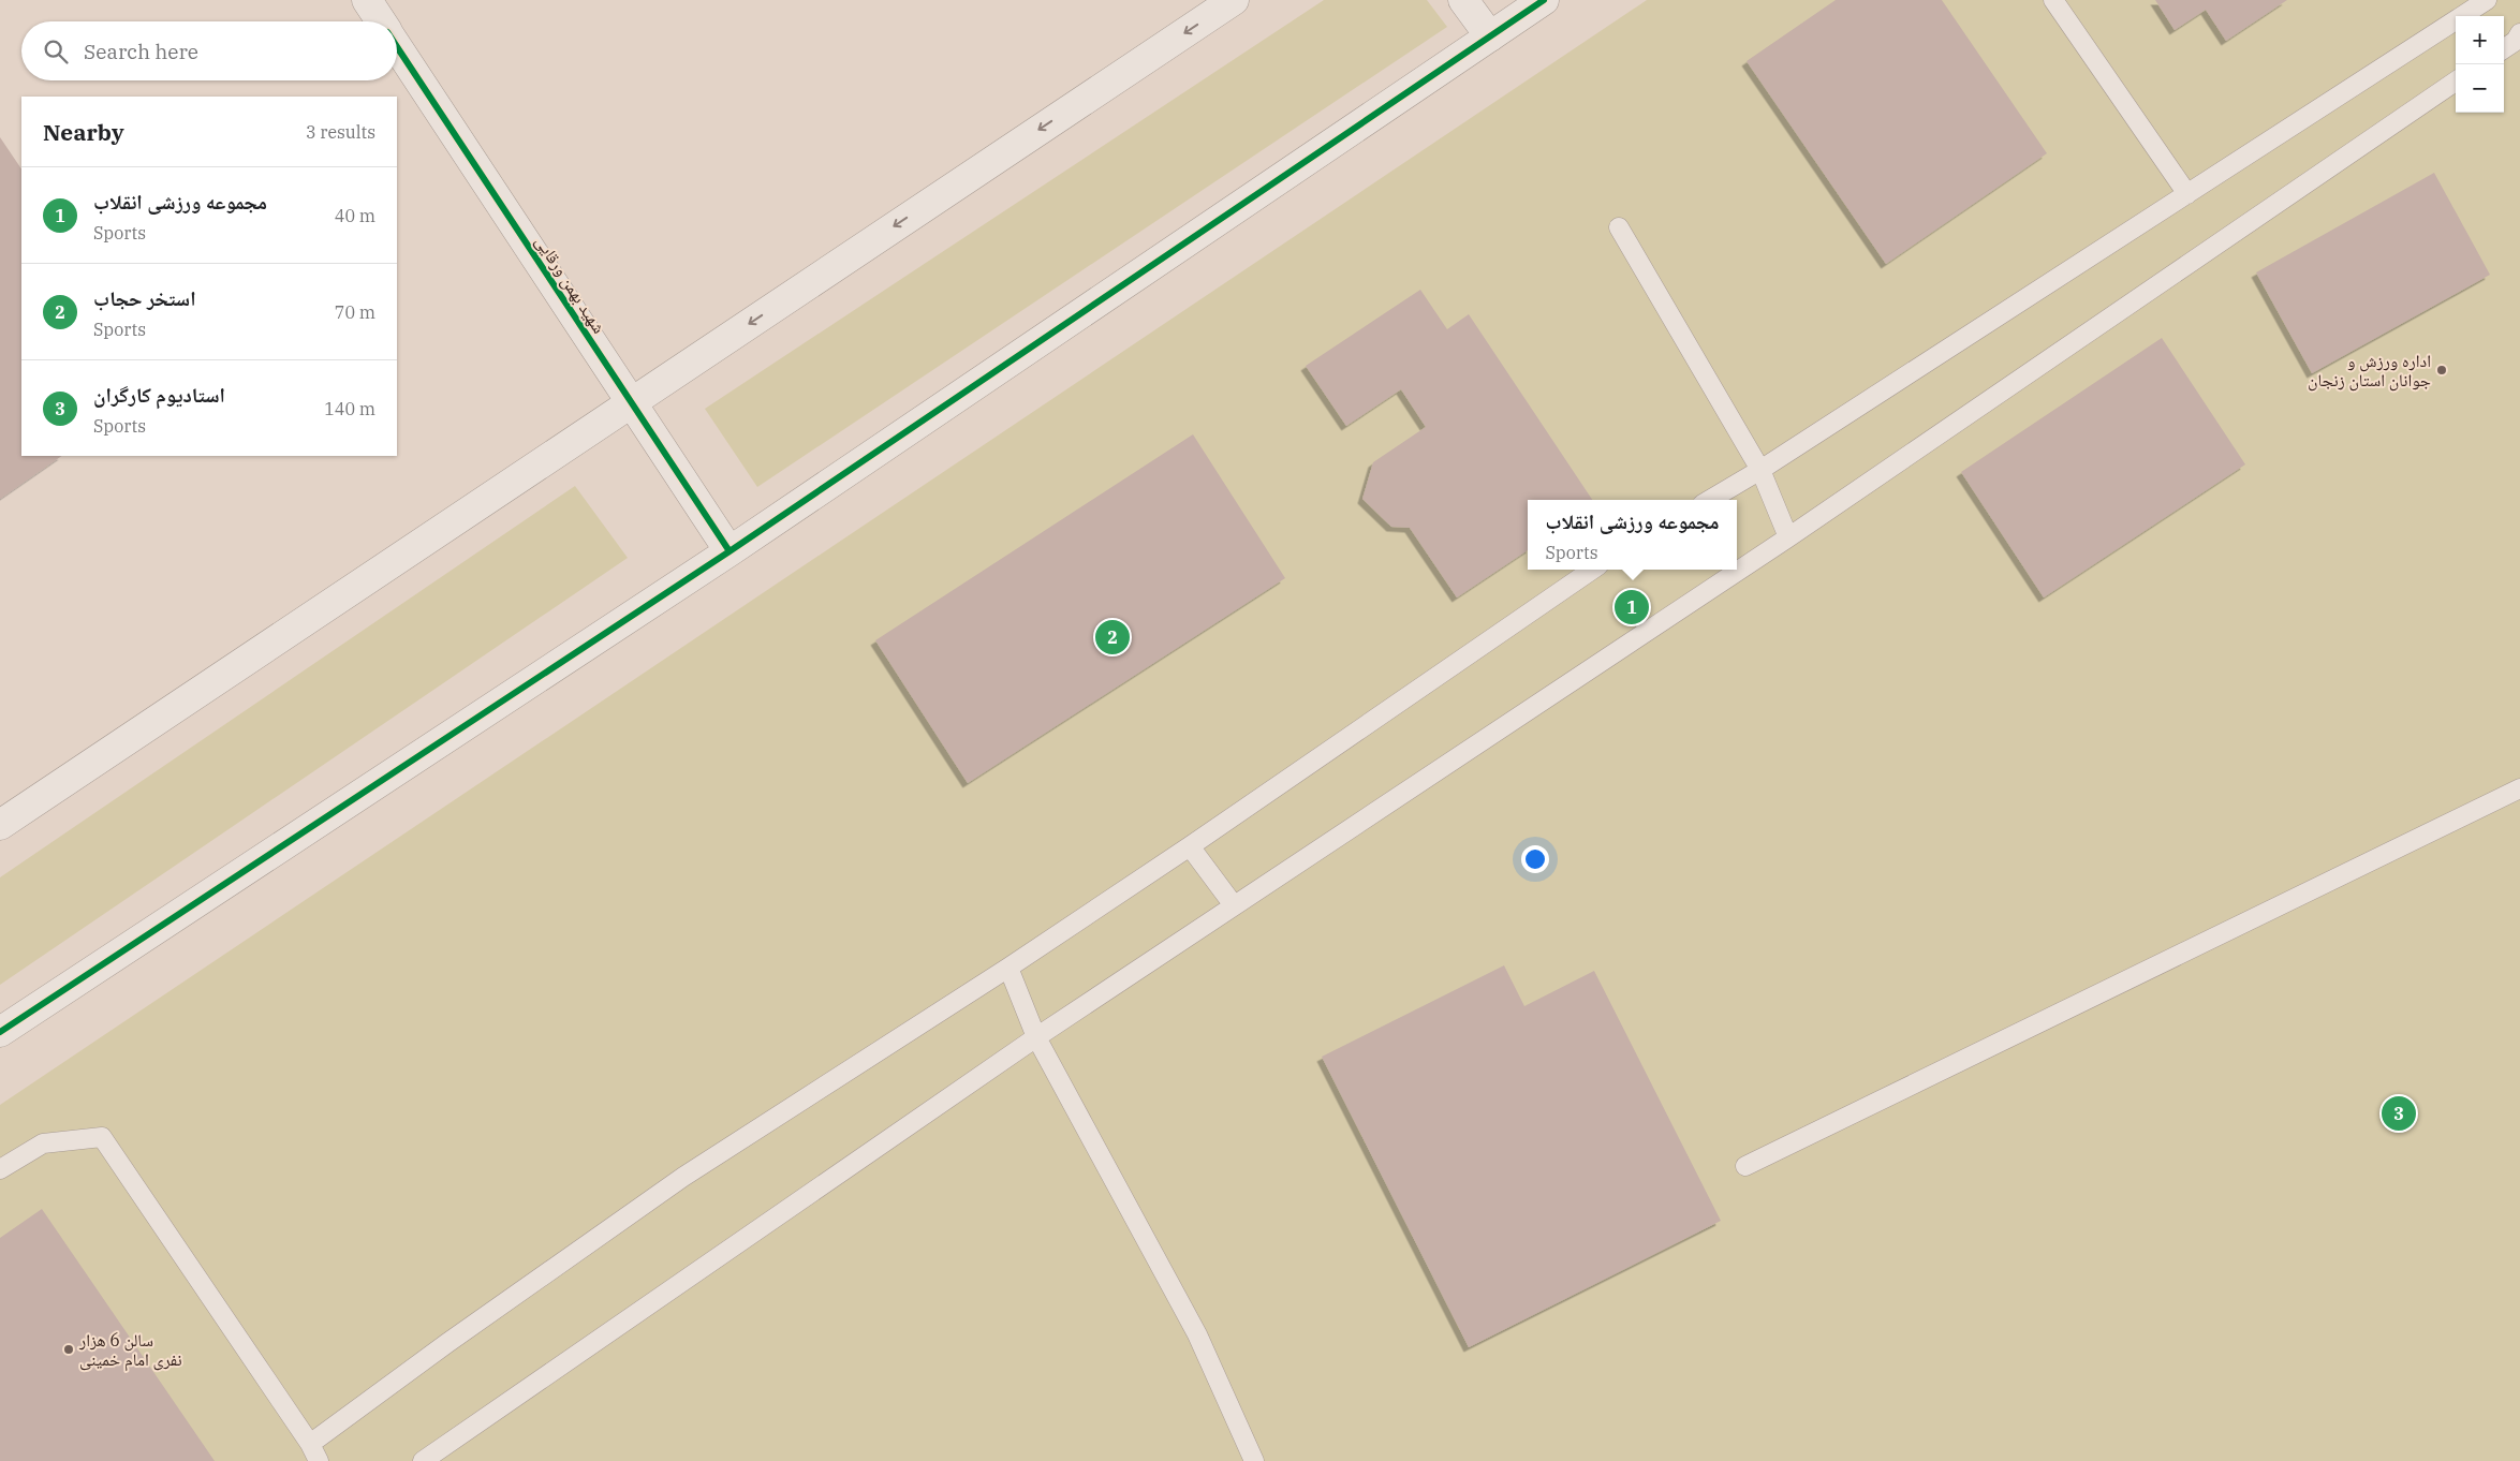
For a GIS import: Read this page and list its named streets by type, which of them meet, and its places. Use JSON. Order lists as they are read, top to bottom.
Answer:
{
  "streets": {
    "street": ["شهید بهمن ورقایی"]
  },
  "places": ["اداره ورزش و جوانان استان زنجان", "سالن 6 هزار نفری امام خمینی"],
  "page": {
    "map_buttons": ["+", "−"],
    "search": "Search here",
    "heading": ["Nearby", "3 results"],
    "list": [
      {
        "mark": "1",
        "name": "مجموعه ورزشی انقلاب",
        "note": "Sports",
        "value": "40 m"
      },
      {
        "mark": "2",
        "name": "استخر حجاب",
        "note": "Sports",
        "value": "70 m"
      },
      {
        "mark": "3",
        "name": "استادیوم کارگران",
        "note": "Sports",
        "value": "140 m"
      }
    ],
    "popup": ["مجموعه ورزشی انقلاب", "Sports"],
    "pins": ["1", "2", "3"]
  }
}
